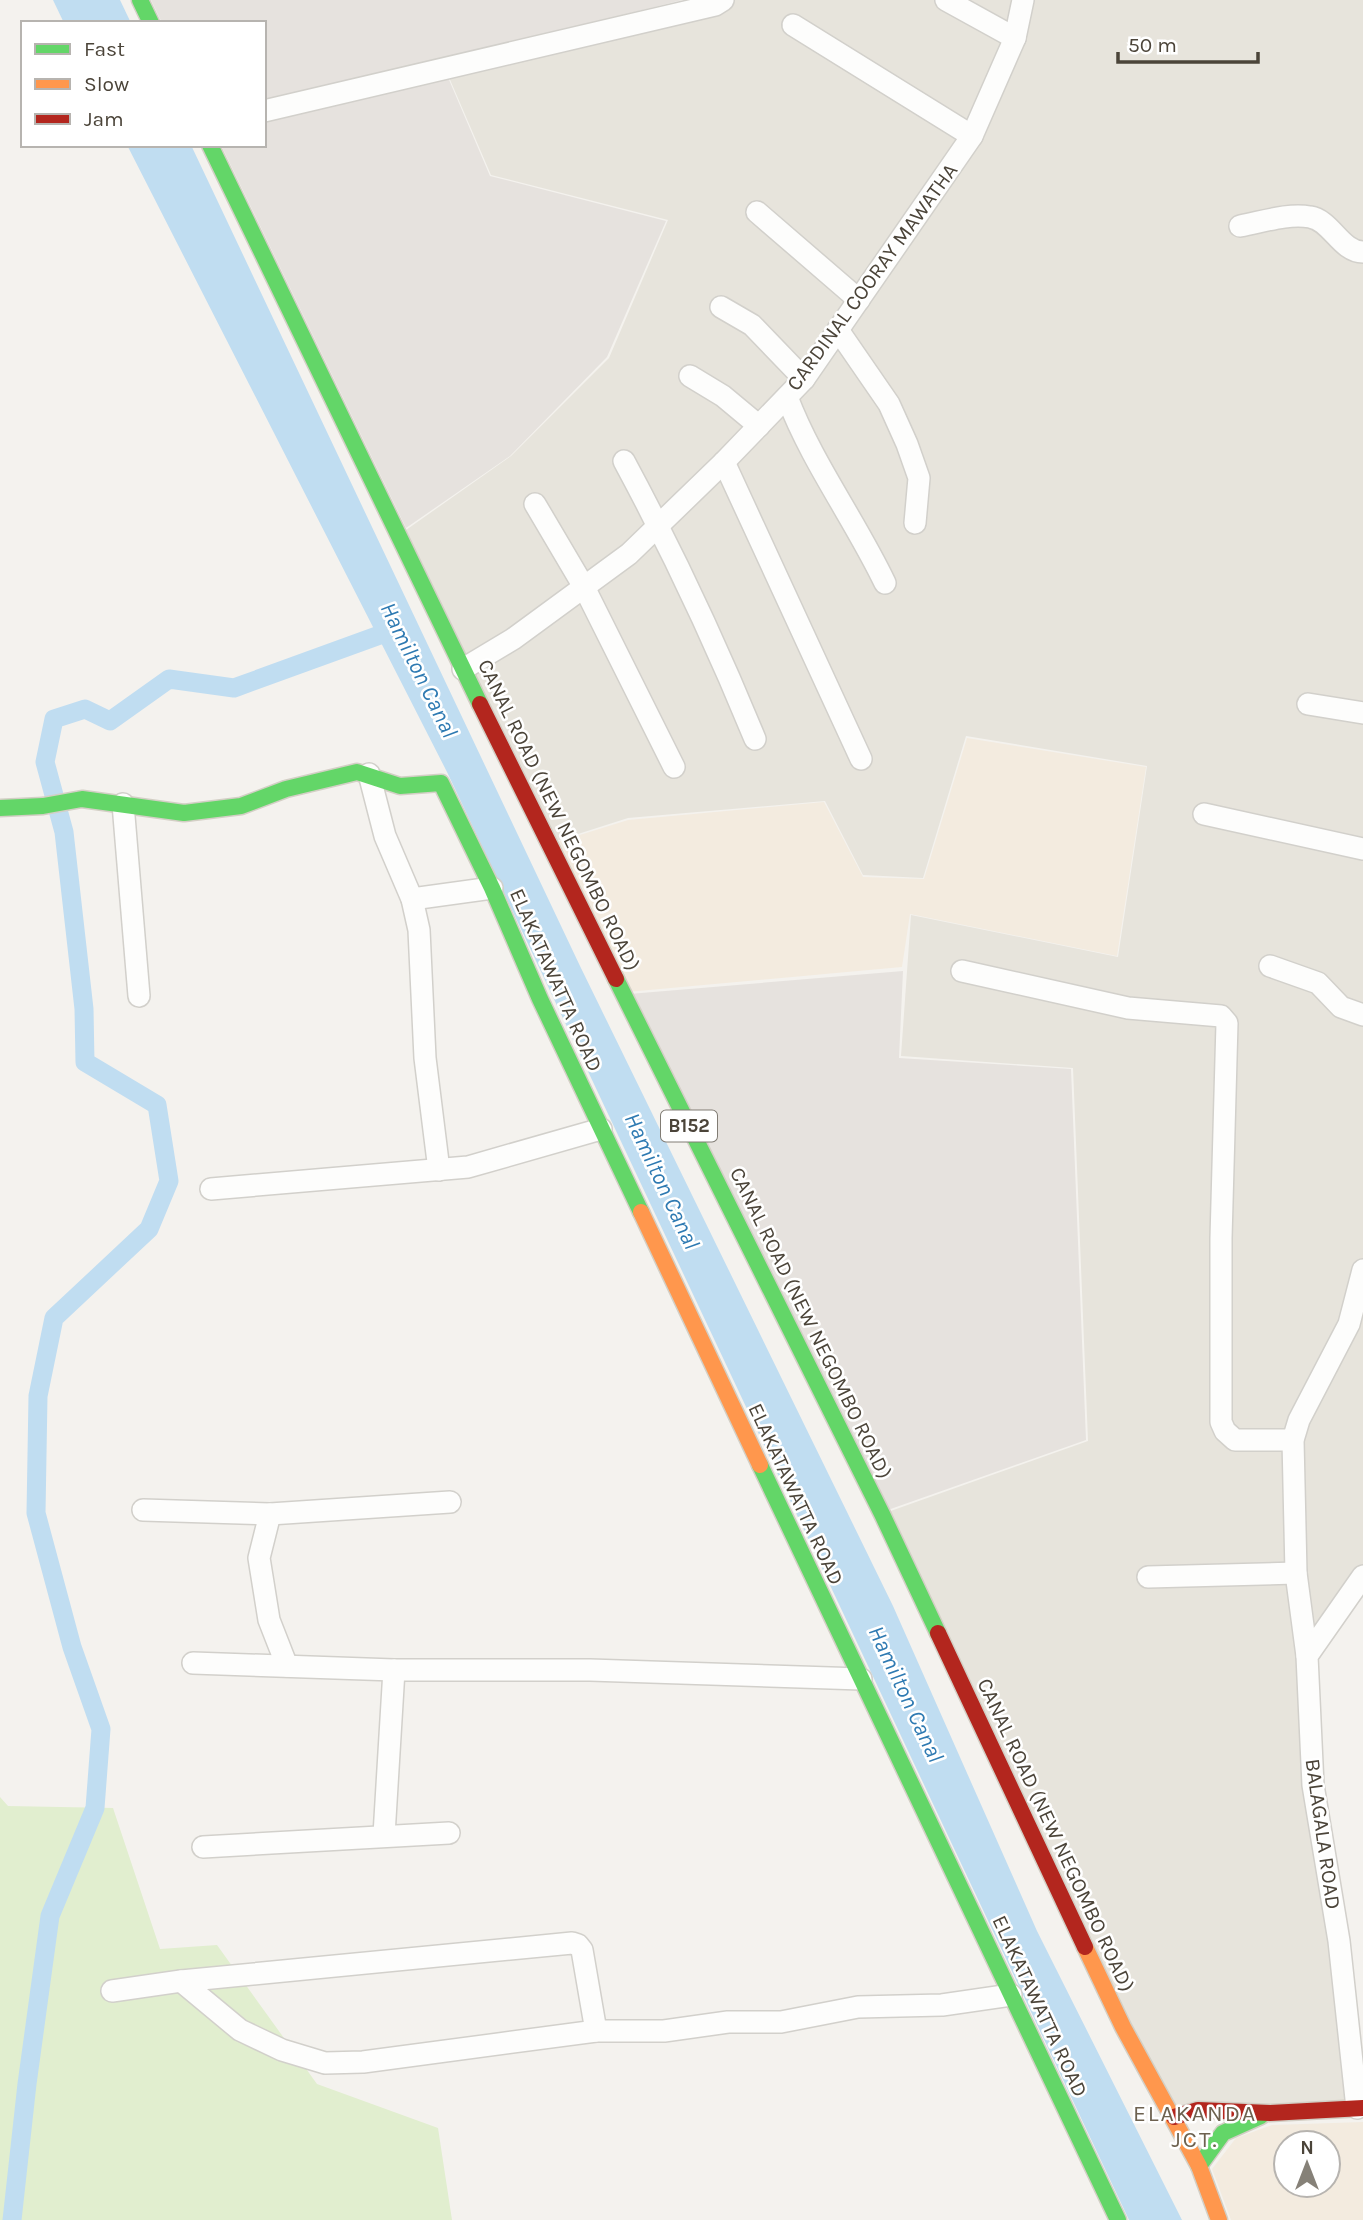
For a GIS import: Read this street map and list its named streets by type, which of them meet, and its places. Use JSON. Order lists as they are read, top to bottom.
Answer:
{
  "streets": {
    "main road": ["CANAL ROAD (NEW NEGOMBO ROAD)", "ELAKATAWATTA ROAD", "B152"],
    "street": ["CARDINAL COORAY MAWATHA", "BALAGALA ROAD"]
  },
  "crossings": [
    ["CARDINAL COORAY MAWATHA", "CANAL ROAD (NEW NEGOMBO ROAD)"]
  ],
  "districts": ["ELAKANDA JCT."],
  "water": ["Hamilton Canal"],
  "legend": ["Fast", "Slow", "Jam"],
  "scale_bar": "50 m",
  "north": "top"
}
